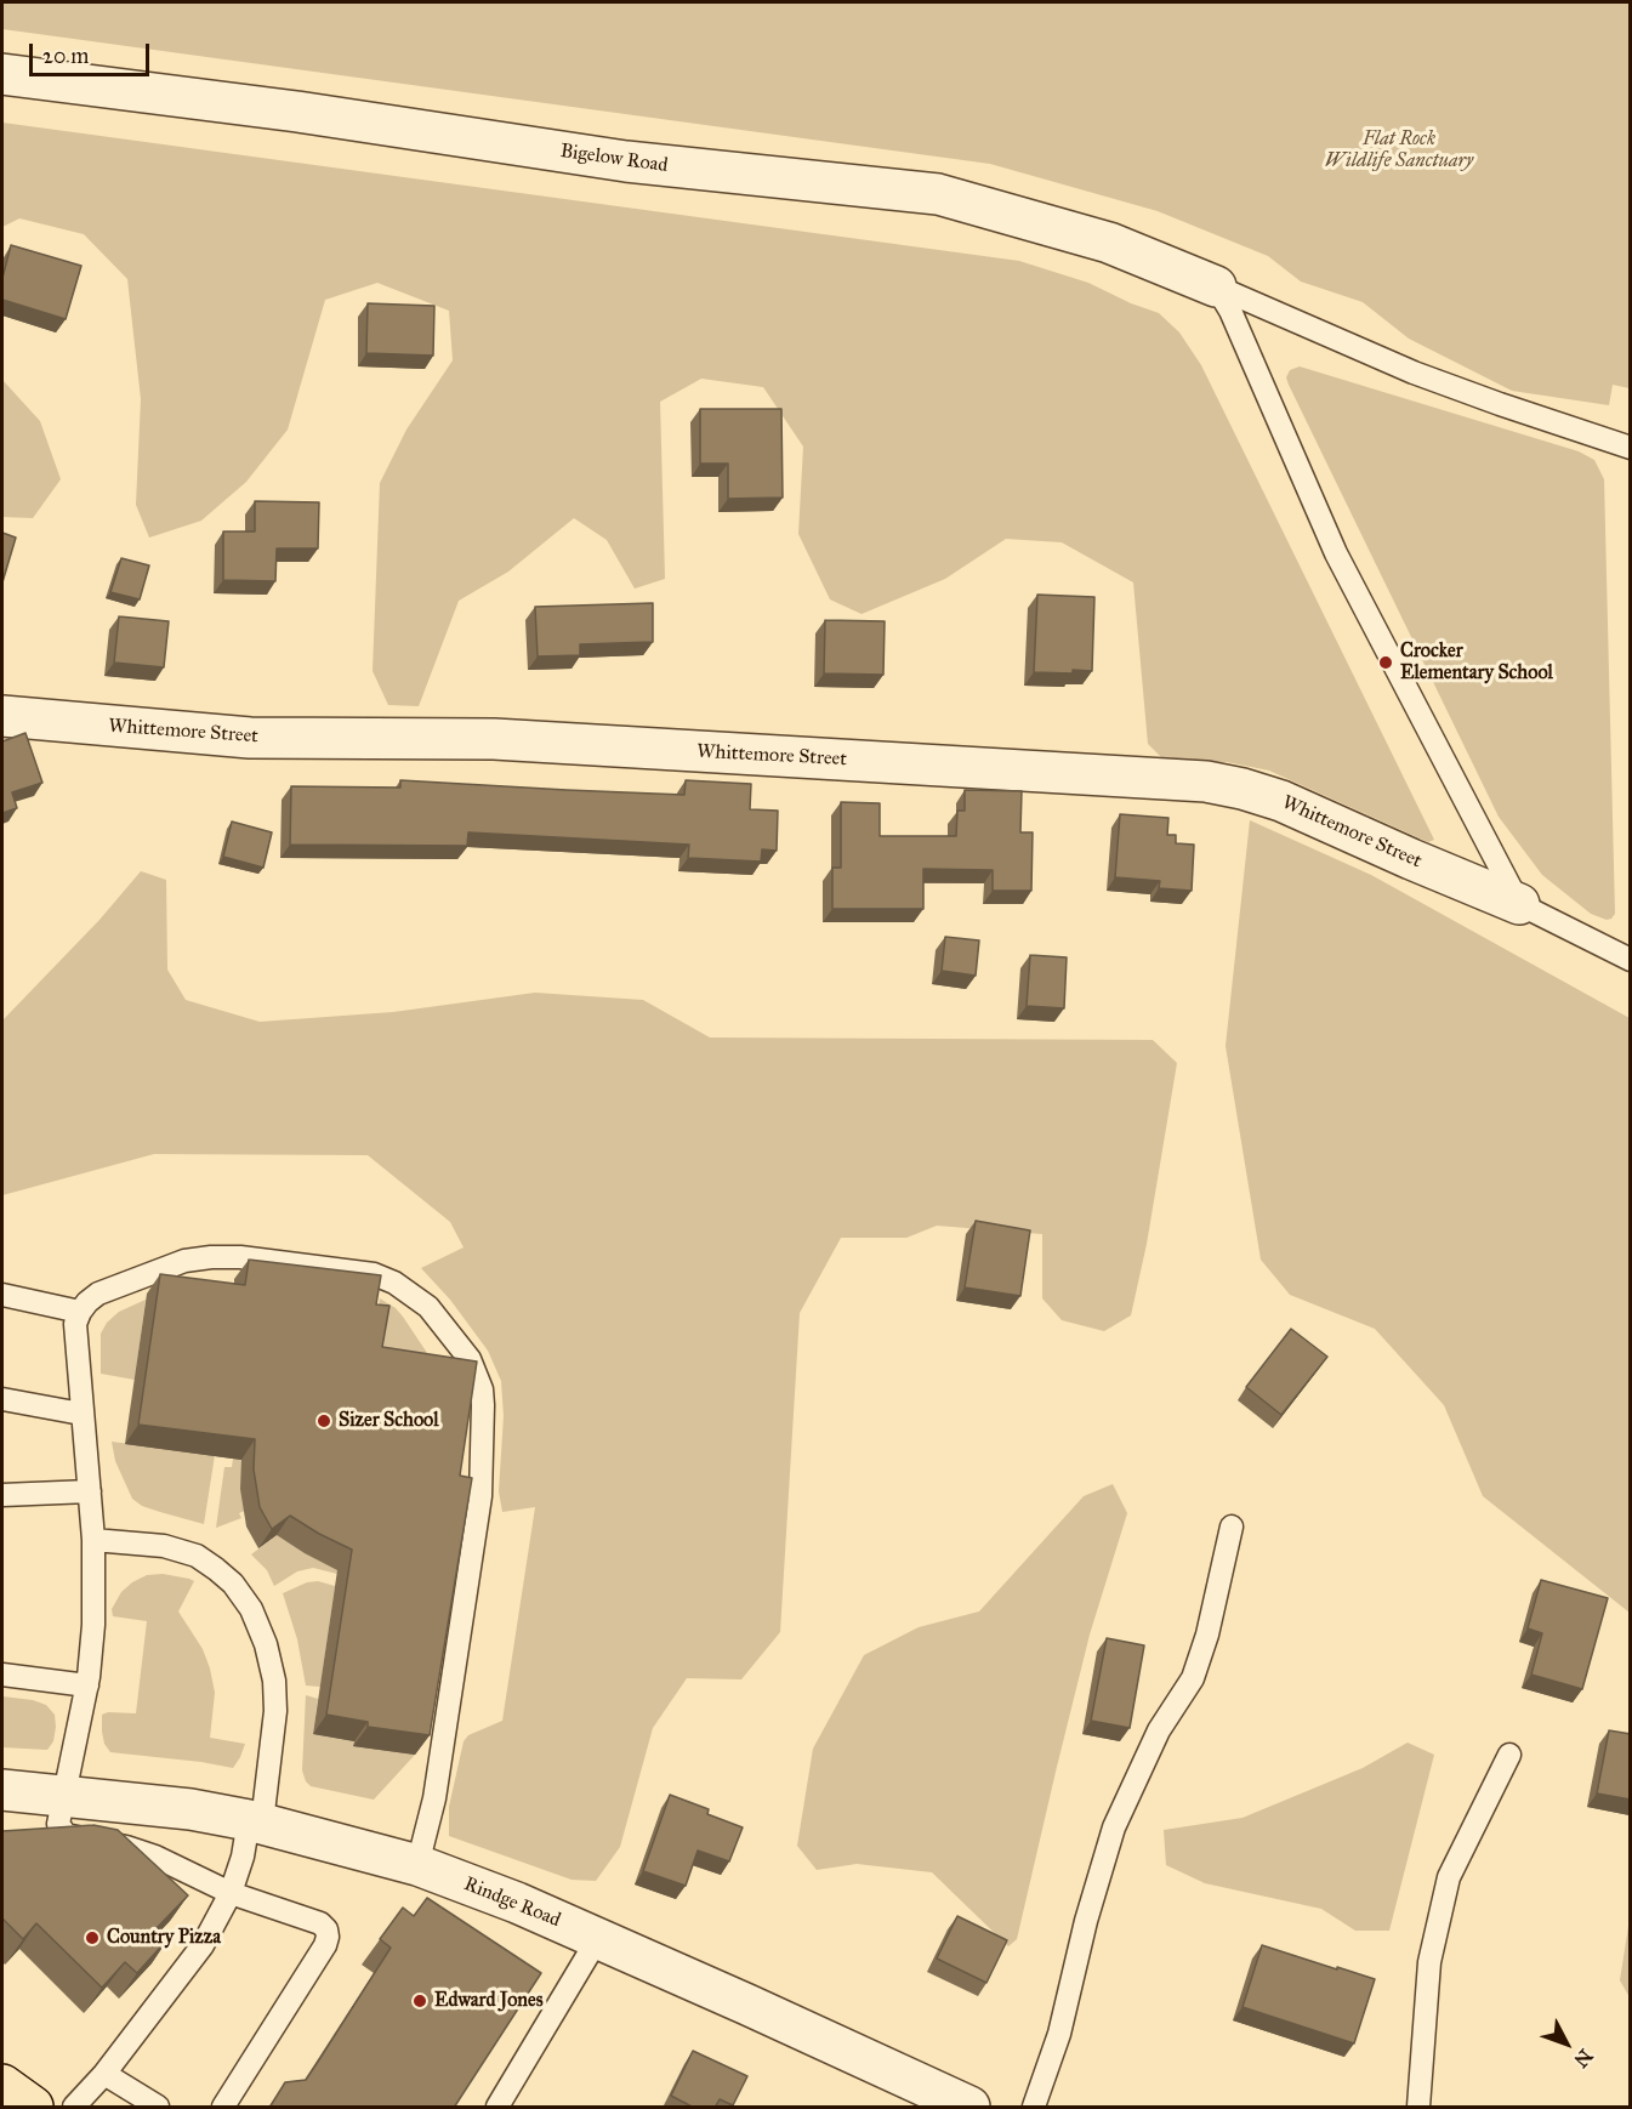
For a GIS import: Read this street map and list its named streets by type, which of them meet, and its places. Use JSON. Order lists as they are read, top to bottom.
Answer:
{
  "streets": {
    "street": ["Bigelow Road", "Whittemore Street", "Rindge Road"]
  },
  "parks": ["Flat Rock Wildlife Sanctuary"],
  "places": [
    "Crocker Elementary School",
    "Sizer School",
    "Country Pizza",
    "Edward Jones"
  ],
  "scale_bar": "20 m",
  "north": "bottom right"
}
